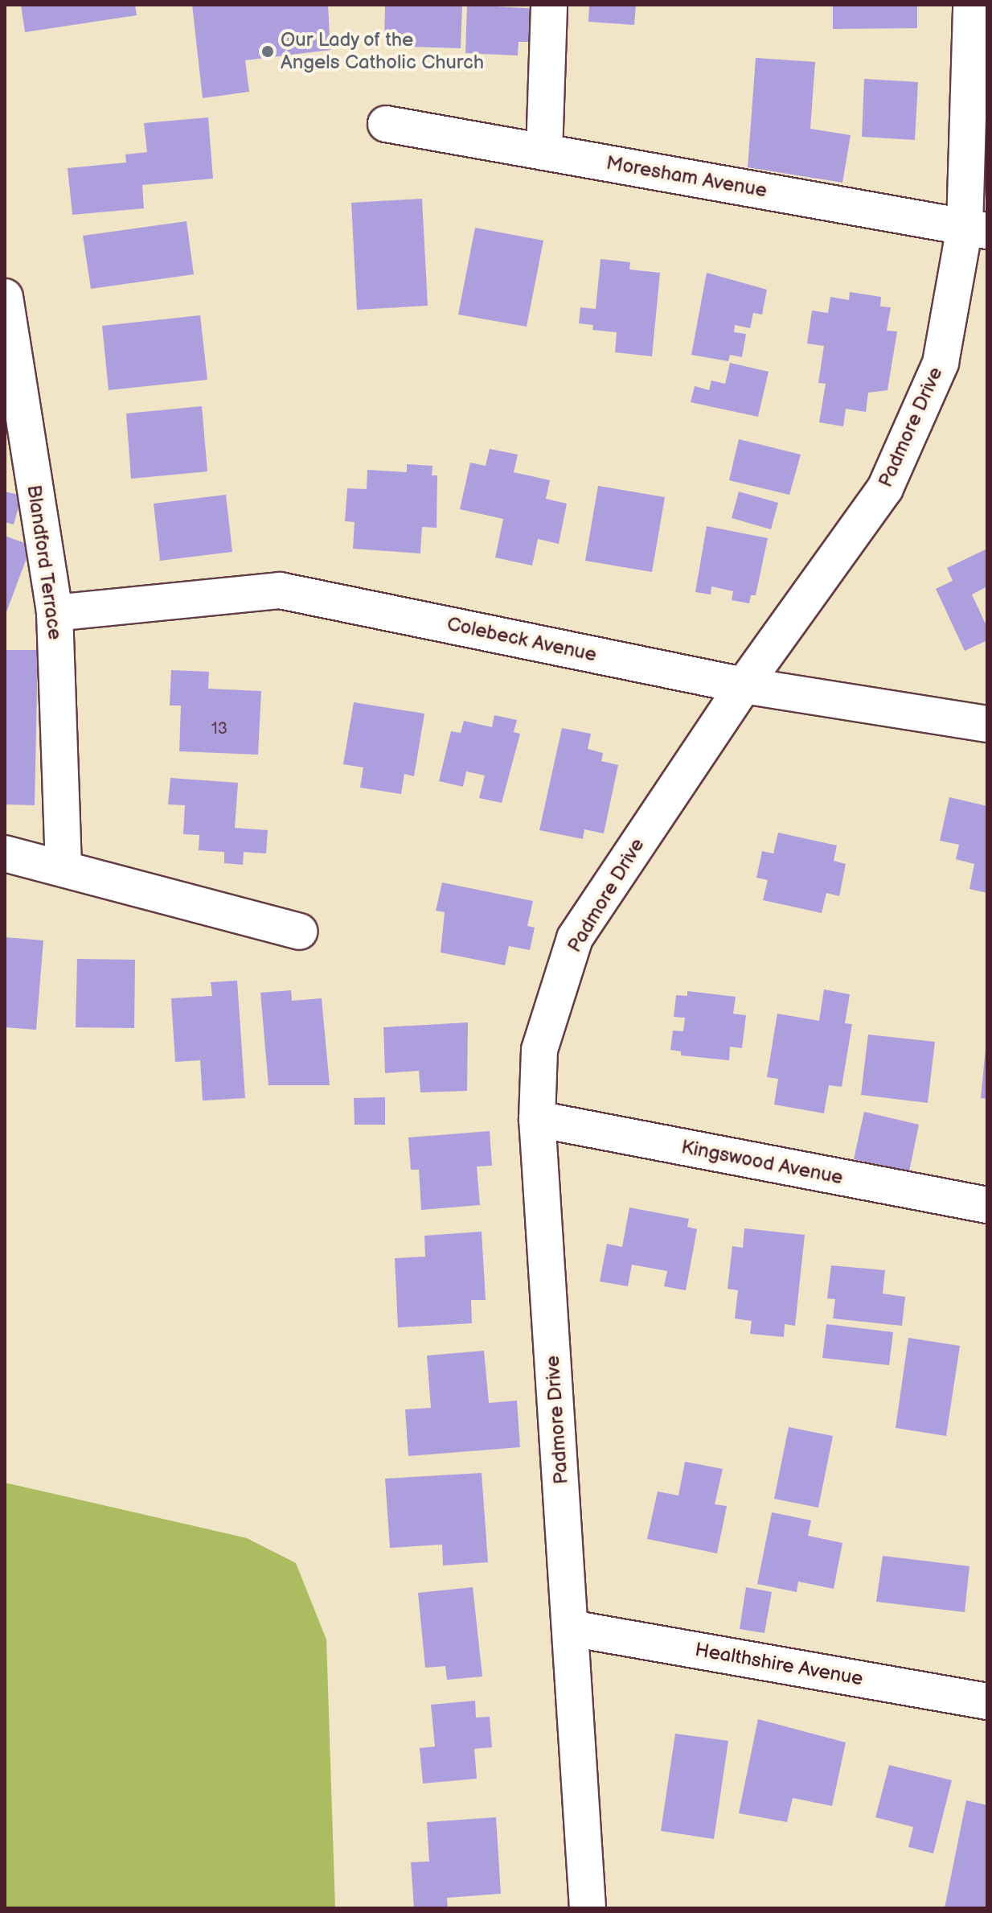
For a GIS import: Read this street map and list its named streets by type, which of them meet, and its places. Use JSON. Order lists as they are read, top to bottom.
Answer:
{
  "streets": {
    "street": [
      "Moresham Avenue",
      "Padmore Drive",
      "Blandford Terrace",
      "Colebeck Avenue",
      "Kingswood Avenue",
      "Healthshire Avenue"
    ]
  },
  "crossings": [
    ["Moresham Avenue", "Padmore Drive"],
    ["Padmore Drive", "Colebeck Avenue"],
    ["Padmore Drive", "Kingswood Avenue"],
    ["Padmore Drive", "Healthshire Avenue"],
    ["Blandford Terrace", "Colebeck Avenue"]
  ],
  "places": ["Our Lady of the Angels Catholic Church"],
  "house_numbers": ["13"]
}
